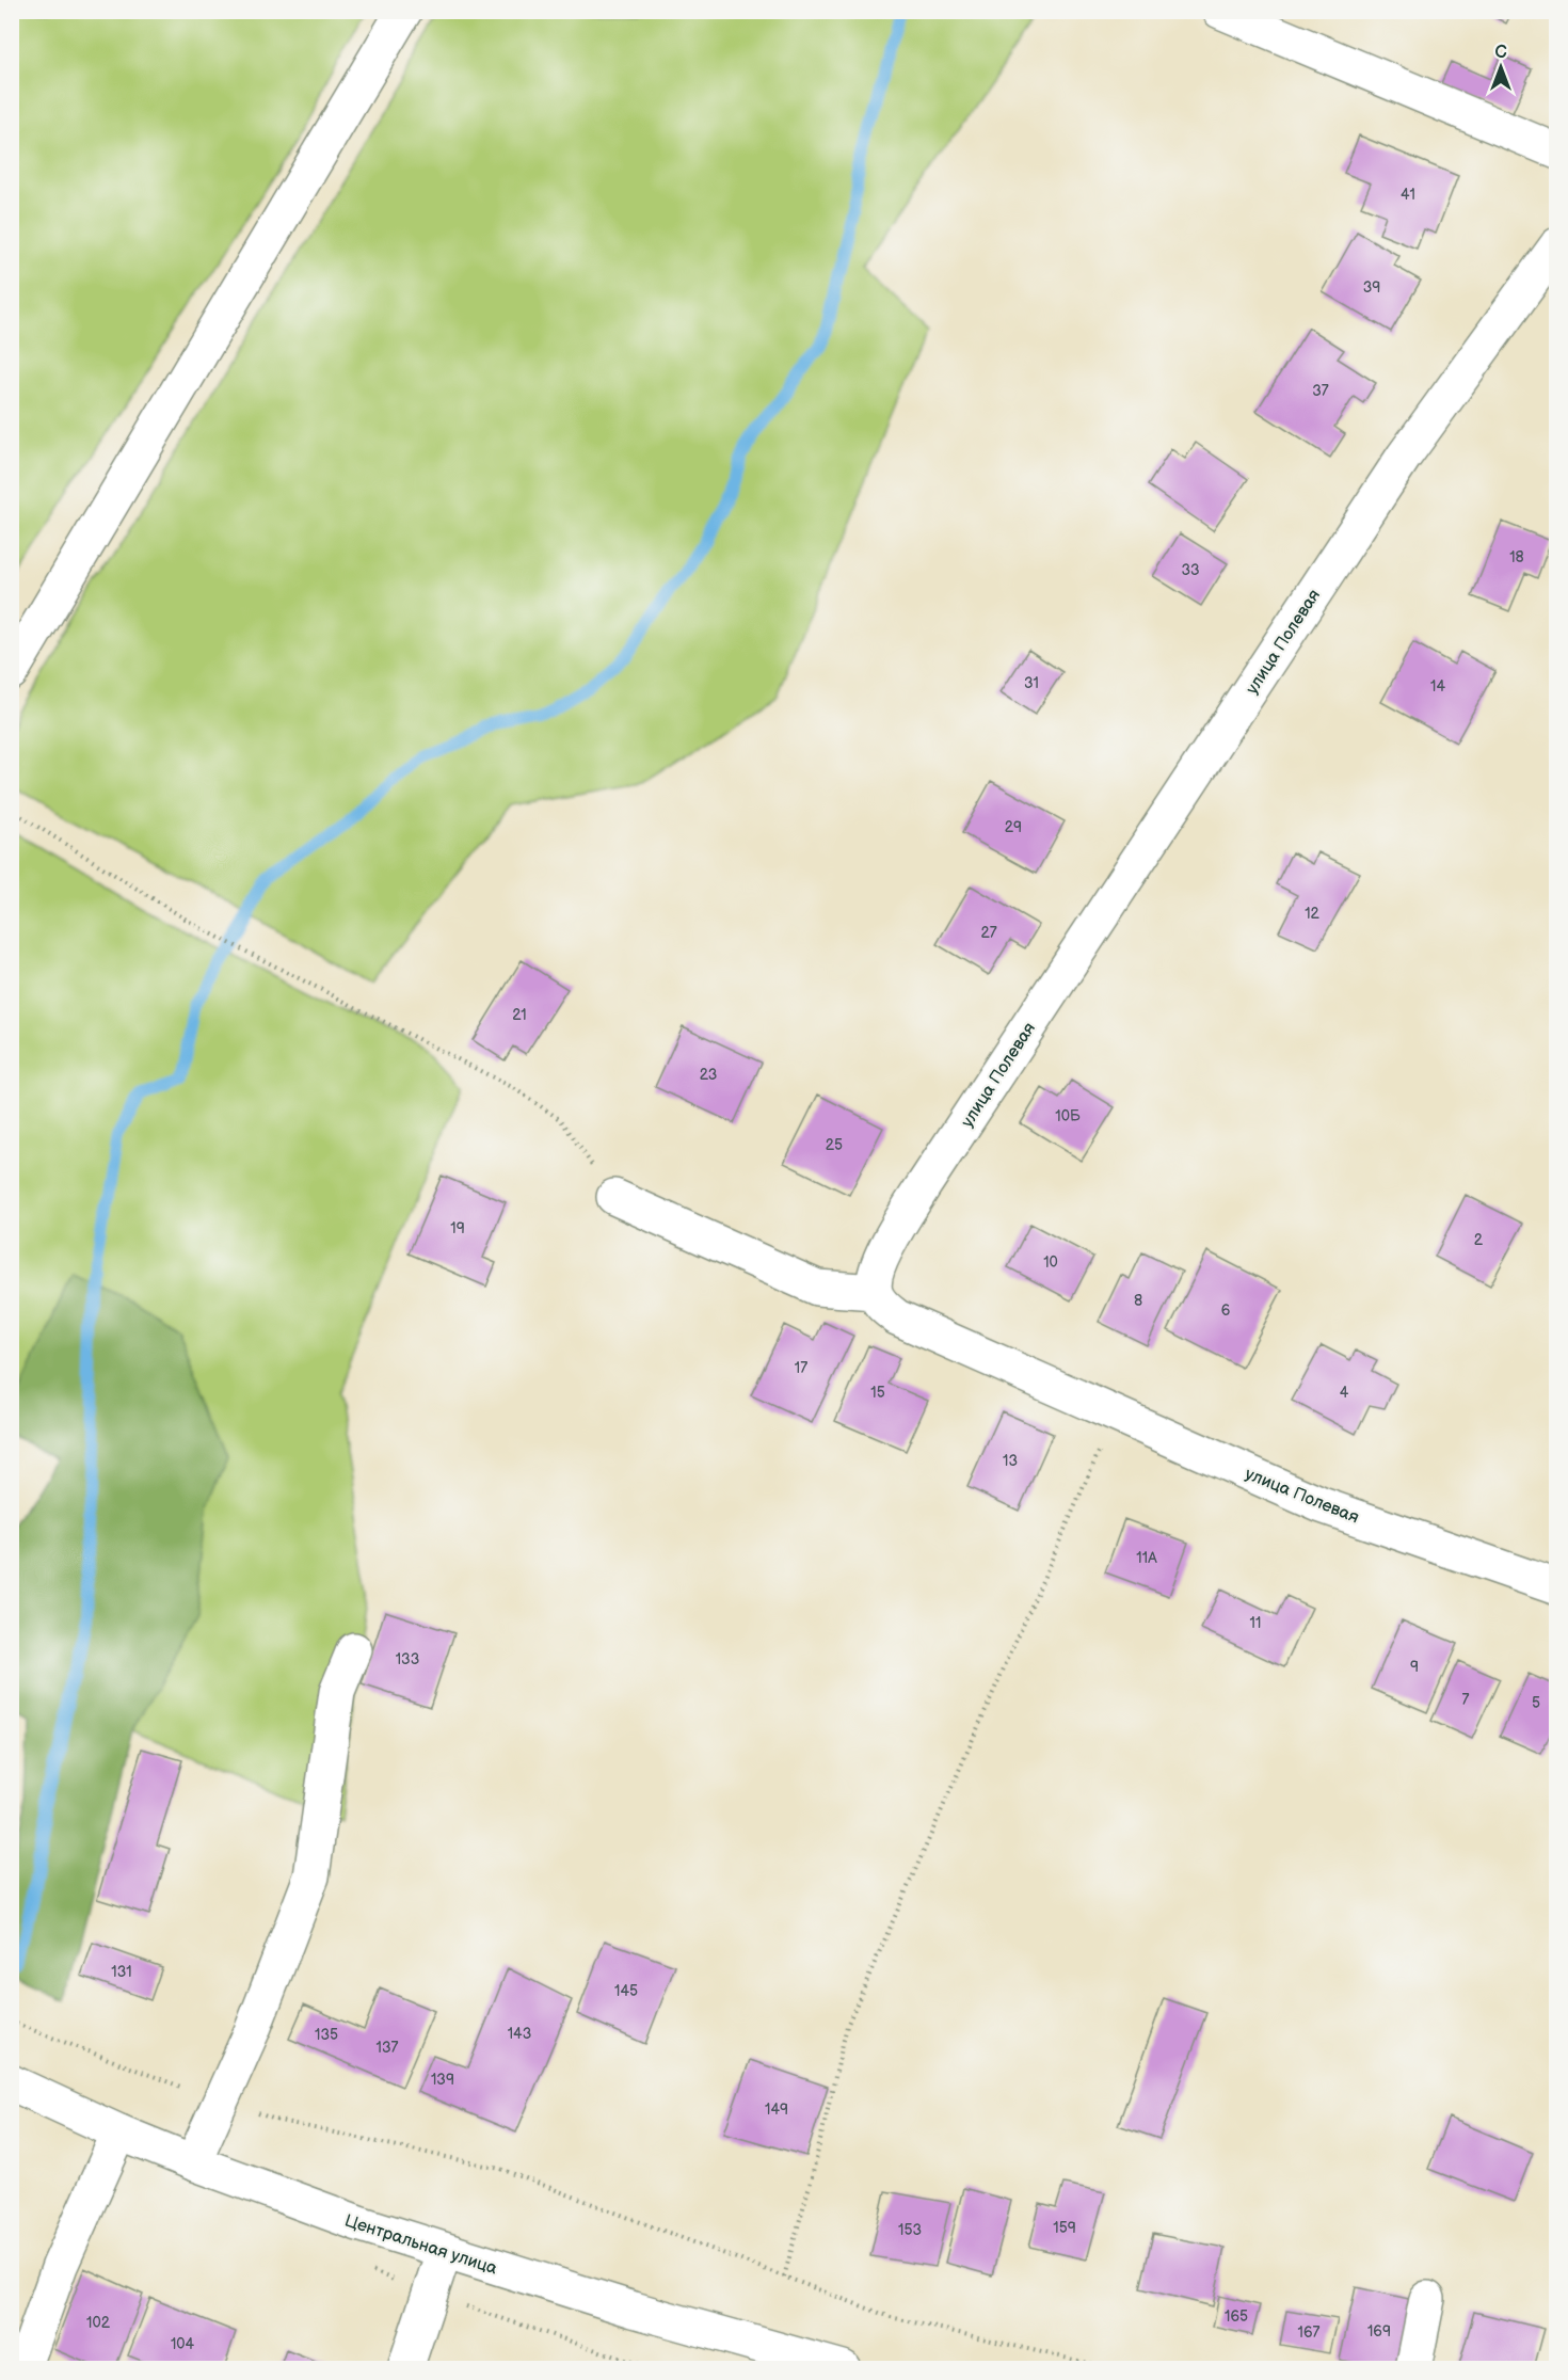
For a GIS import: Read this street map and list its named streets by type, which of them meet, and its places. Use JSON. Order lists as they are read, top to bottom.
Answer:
{
  "streets": {
    "street": ["улица Полевая", "Центральная улица"]
  },
  "house_numbers": [
    "41",
    "39",
    "37",
    "18",
    "33",
    "31",
    "14",
    "29",
    "12",
    "27",
    "21",
    "23",
    "10Б",
    "25",
    "19",
    "2",
    "10",
    "8",
    "6",
    "17",
    "15",
    "4",
    "13",
    "11А",
    "11",
    "133",
    "9",
    "7",
    "5",
    "131",
    "145",
    "143",
    "135",
    "137",
    "139",
    "149",
    "159",
    "153",
    "165",
    "102",
    "169",
    "167",
    "104"
  ],
  "north": "top"
}
